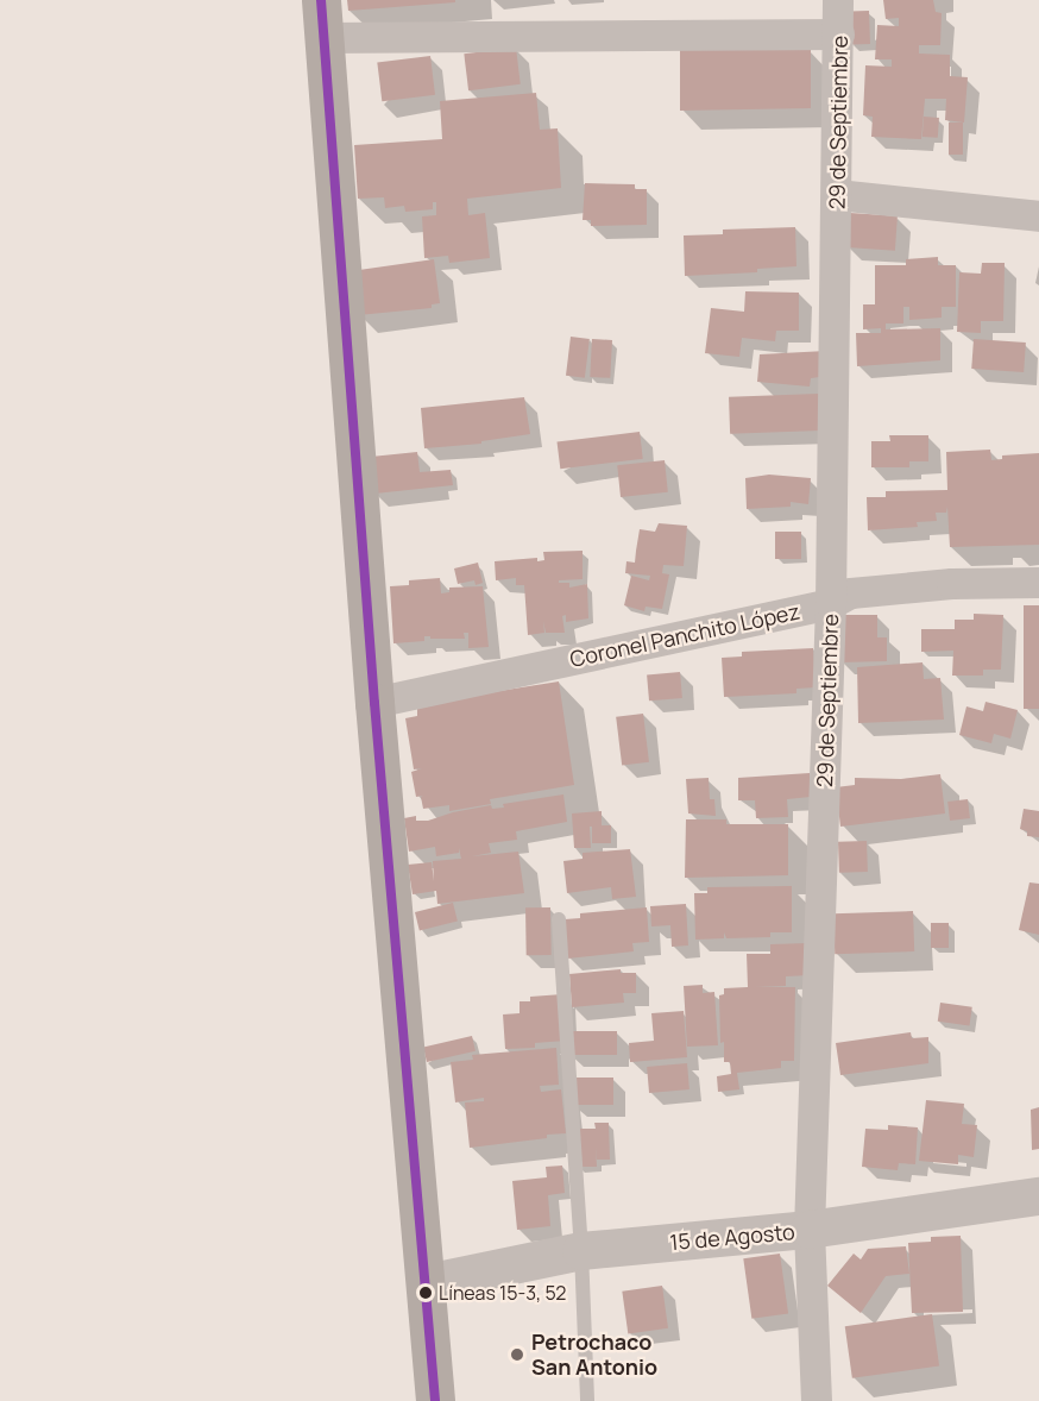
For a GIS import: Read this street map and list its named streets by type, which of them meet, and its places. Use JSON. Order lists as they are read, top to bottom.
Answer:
{
  "streets": {
    "street": ["29 de Septiembre", "Coronel Panchito López", "15 de Agosto"]
  },
  "crossings": [
    ["29 de Septiembre", "Coronel Panchito López"],
    ["29 de Septiembre", "15 de Agosto"]
  ],
  "places": ["Líneas 15-3, 52", "Petrochaco San Antonio"]
}
